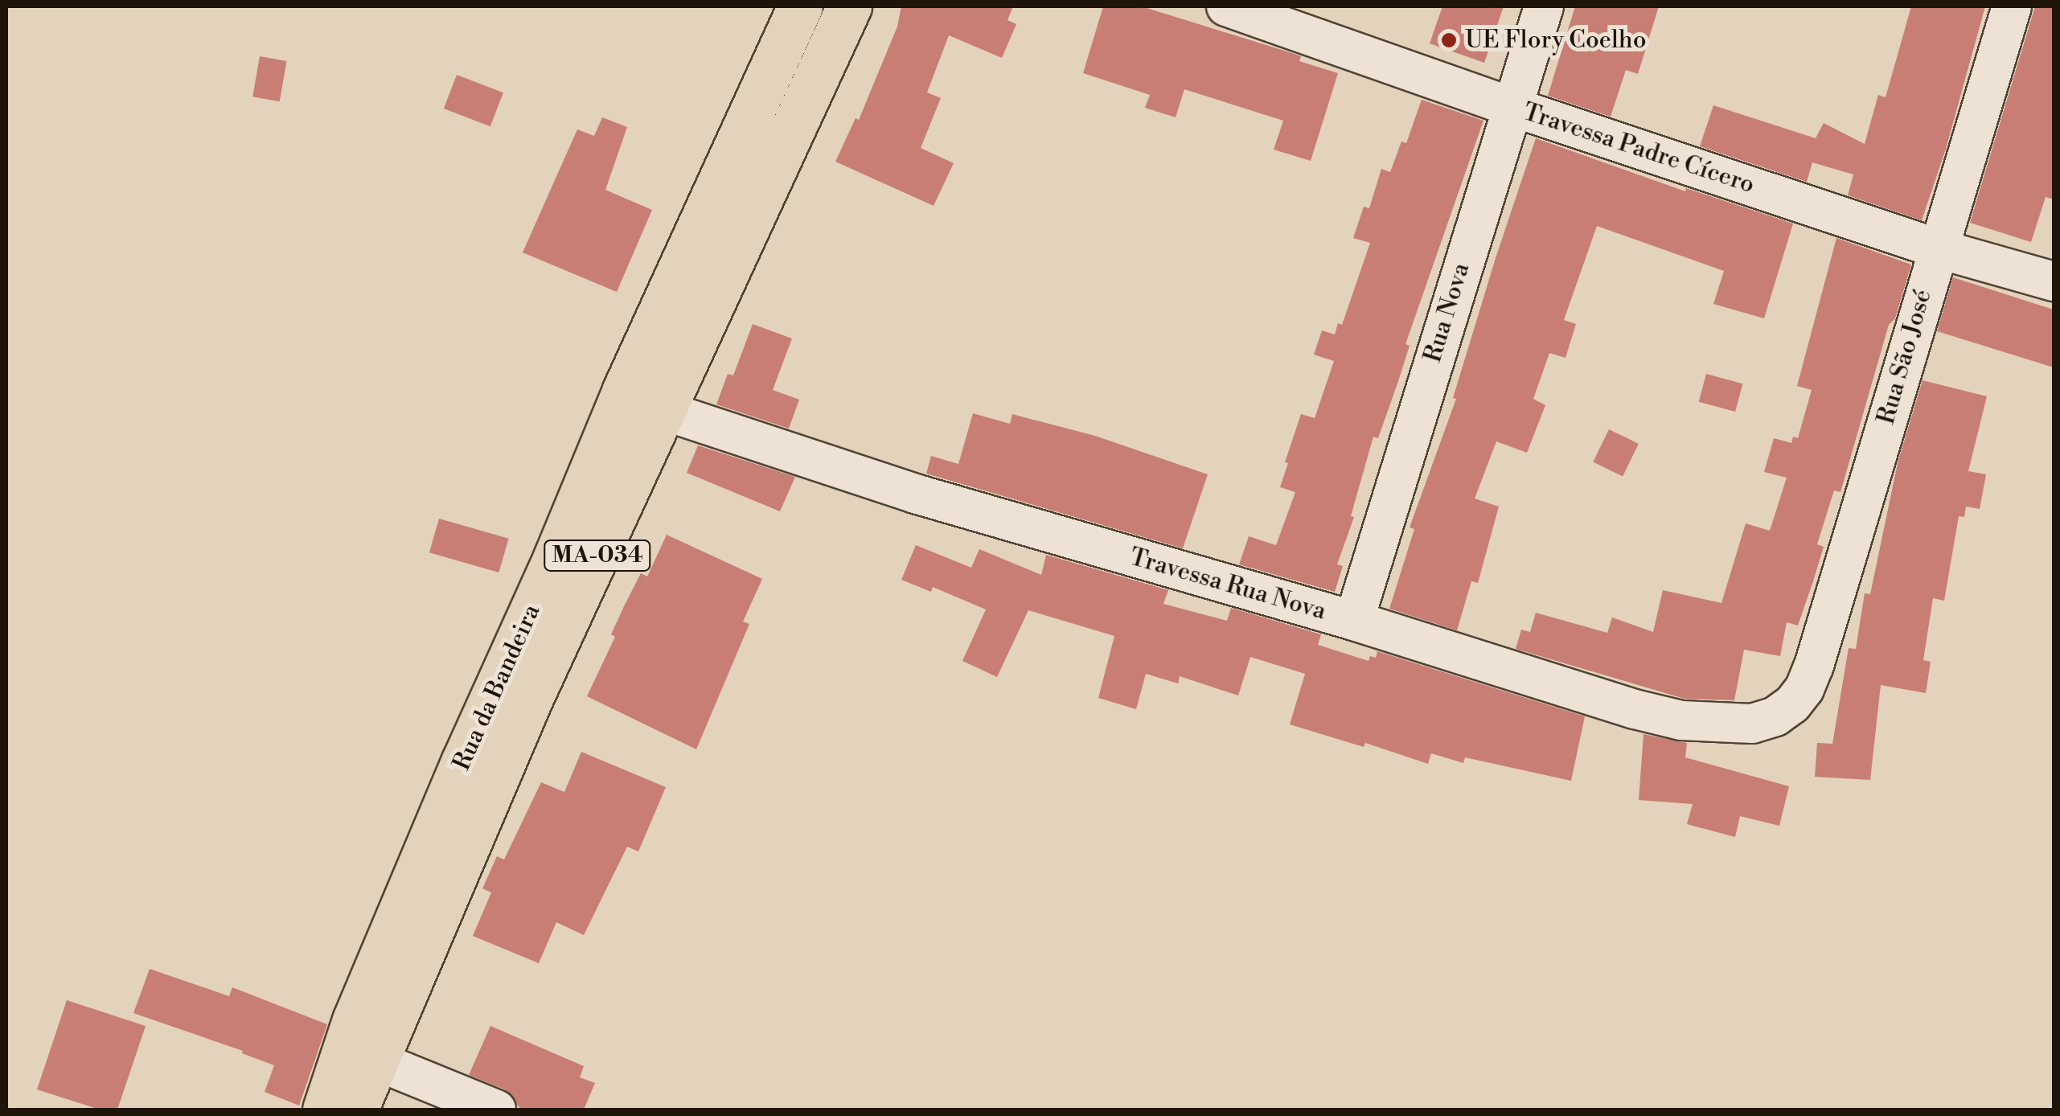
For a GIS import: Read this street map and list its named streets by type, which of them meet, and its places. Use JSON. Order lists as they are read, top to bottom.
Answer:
{
  "streets": {
    "main road": ["MA-034", "Rua da Bandeira"],
    "street": [
      "Travessa Padre Cícero",
      "Rua Nova",
      "Rua São José",
      "Travessa Rua Nova"
    ]
  },
  "crossings": [
    ["Travessa Padre Cícero", "Rua Nova"],
    ["Travessa Padre Cícero", "Rua São José"],
    ["Rua Nova", "Travessa Rua Nova"],
    ["Rua São José", "Travessa Rua Nova"],
    ["MA-034", "Travessa Rua Nova"]
  ],
  "places": ["UE Flory Coelho"]
}
